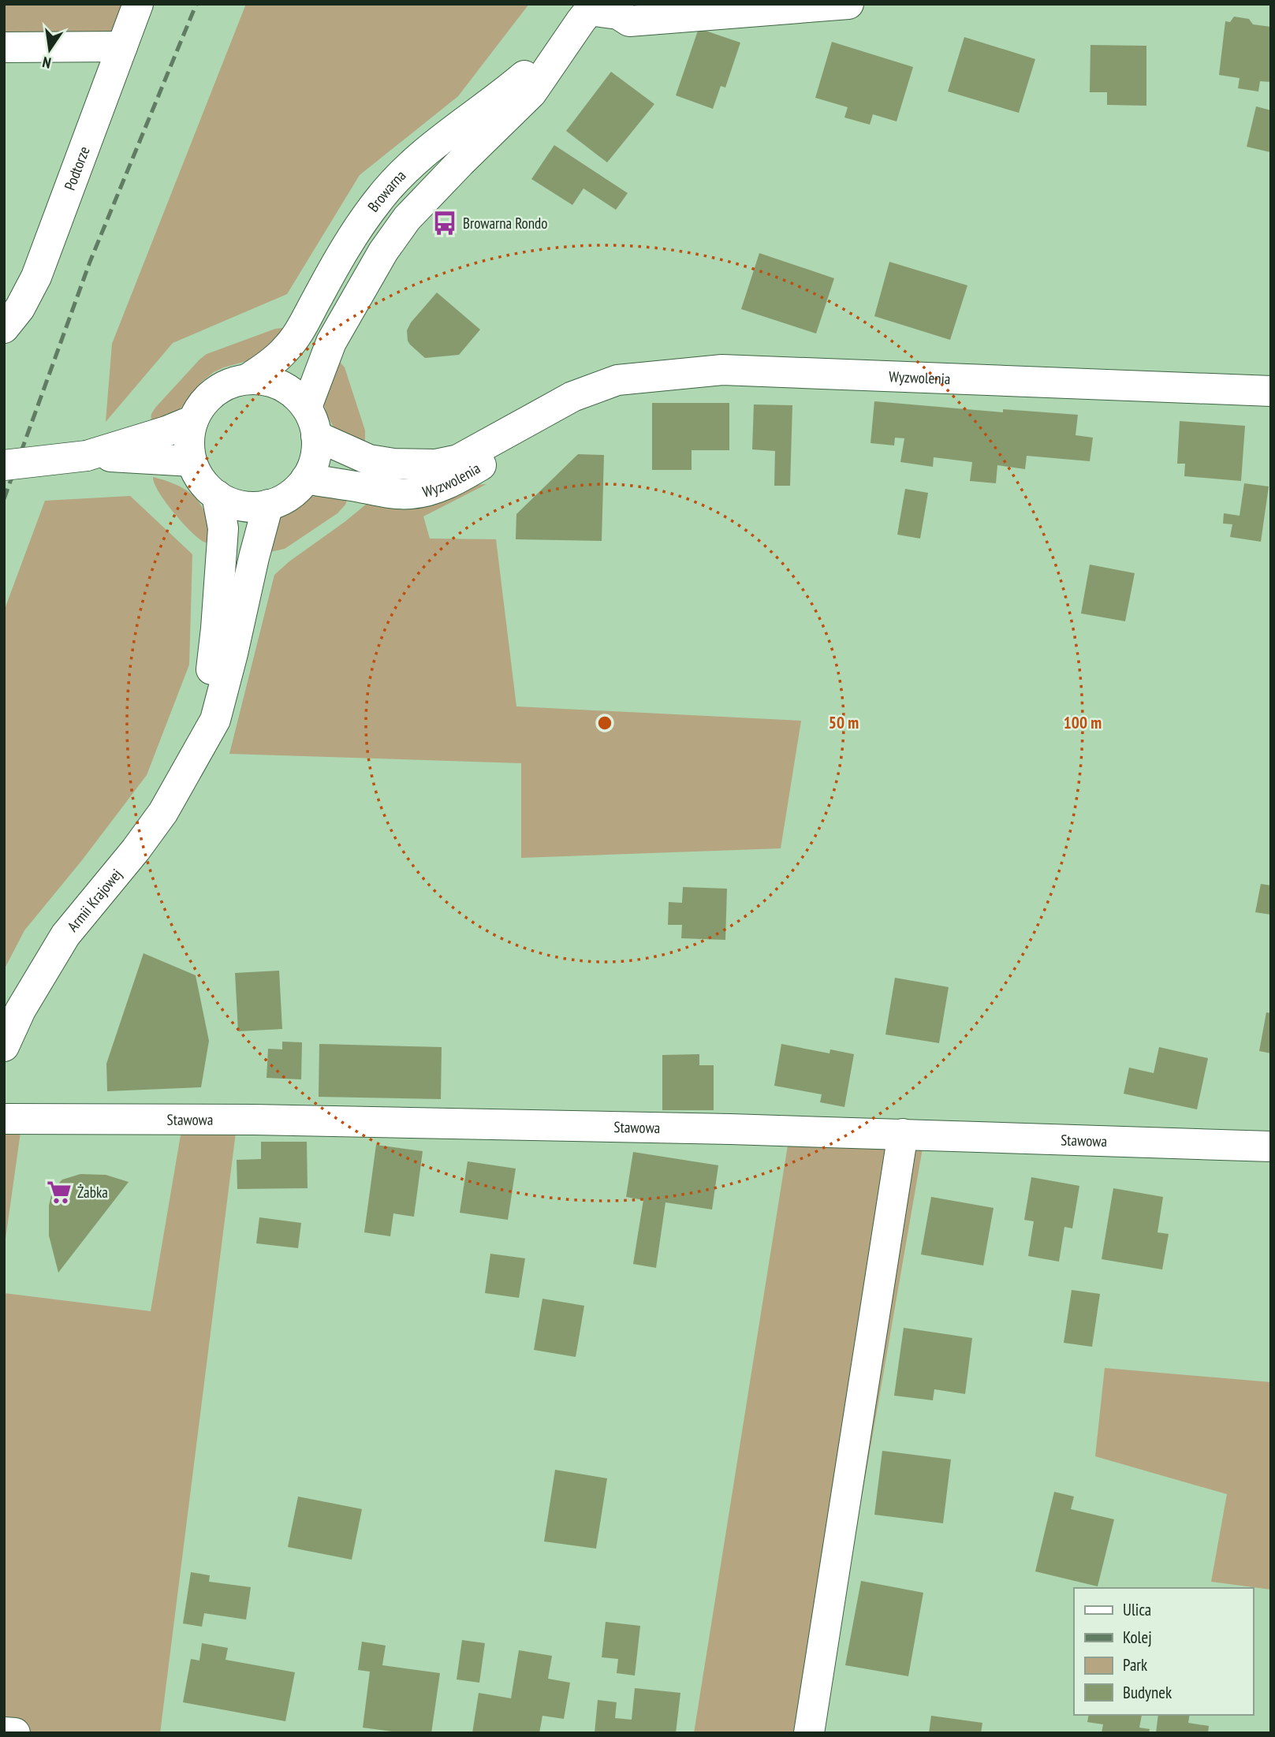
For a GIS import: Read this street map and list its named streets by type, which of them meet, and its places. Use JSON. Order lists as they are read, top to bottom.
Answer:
{
  "streets": {
    "street": [
      "Podtorze",
      "Browarna",
      "Wyzwolenia",
      "Armii Krajowej",
      "Stawowa"
    ]
  },
  "crossings": [
    ["Browarna", "Wyzwolenia"],
    ["Browarna", "Armii Krajowej"],
    ["Wyzwolenia", "Armii Krajowej"]
  ],
  "places": {
    "bus stop": ["Browarna Rondo"],
    "supermarket": ["Żabka"]
  },
  "legend": [
    "Ulica",
    "Kolej",
    "Park",
    "Budynek"
  ],
  "north": "bottom",
  "rings": ["50 m", "100 m"]
}
